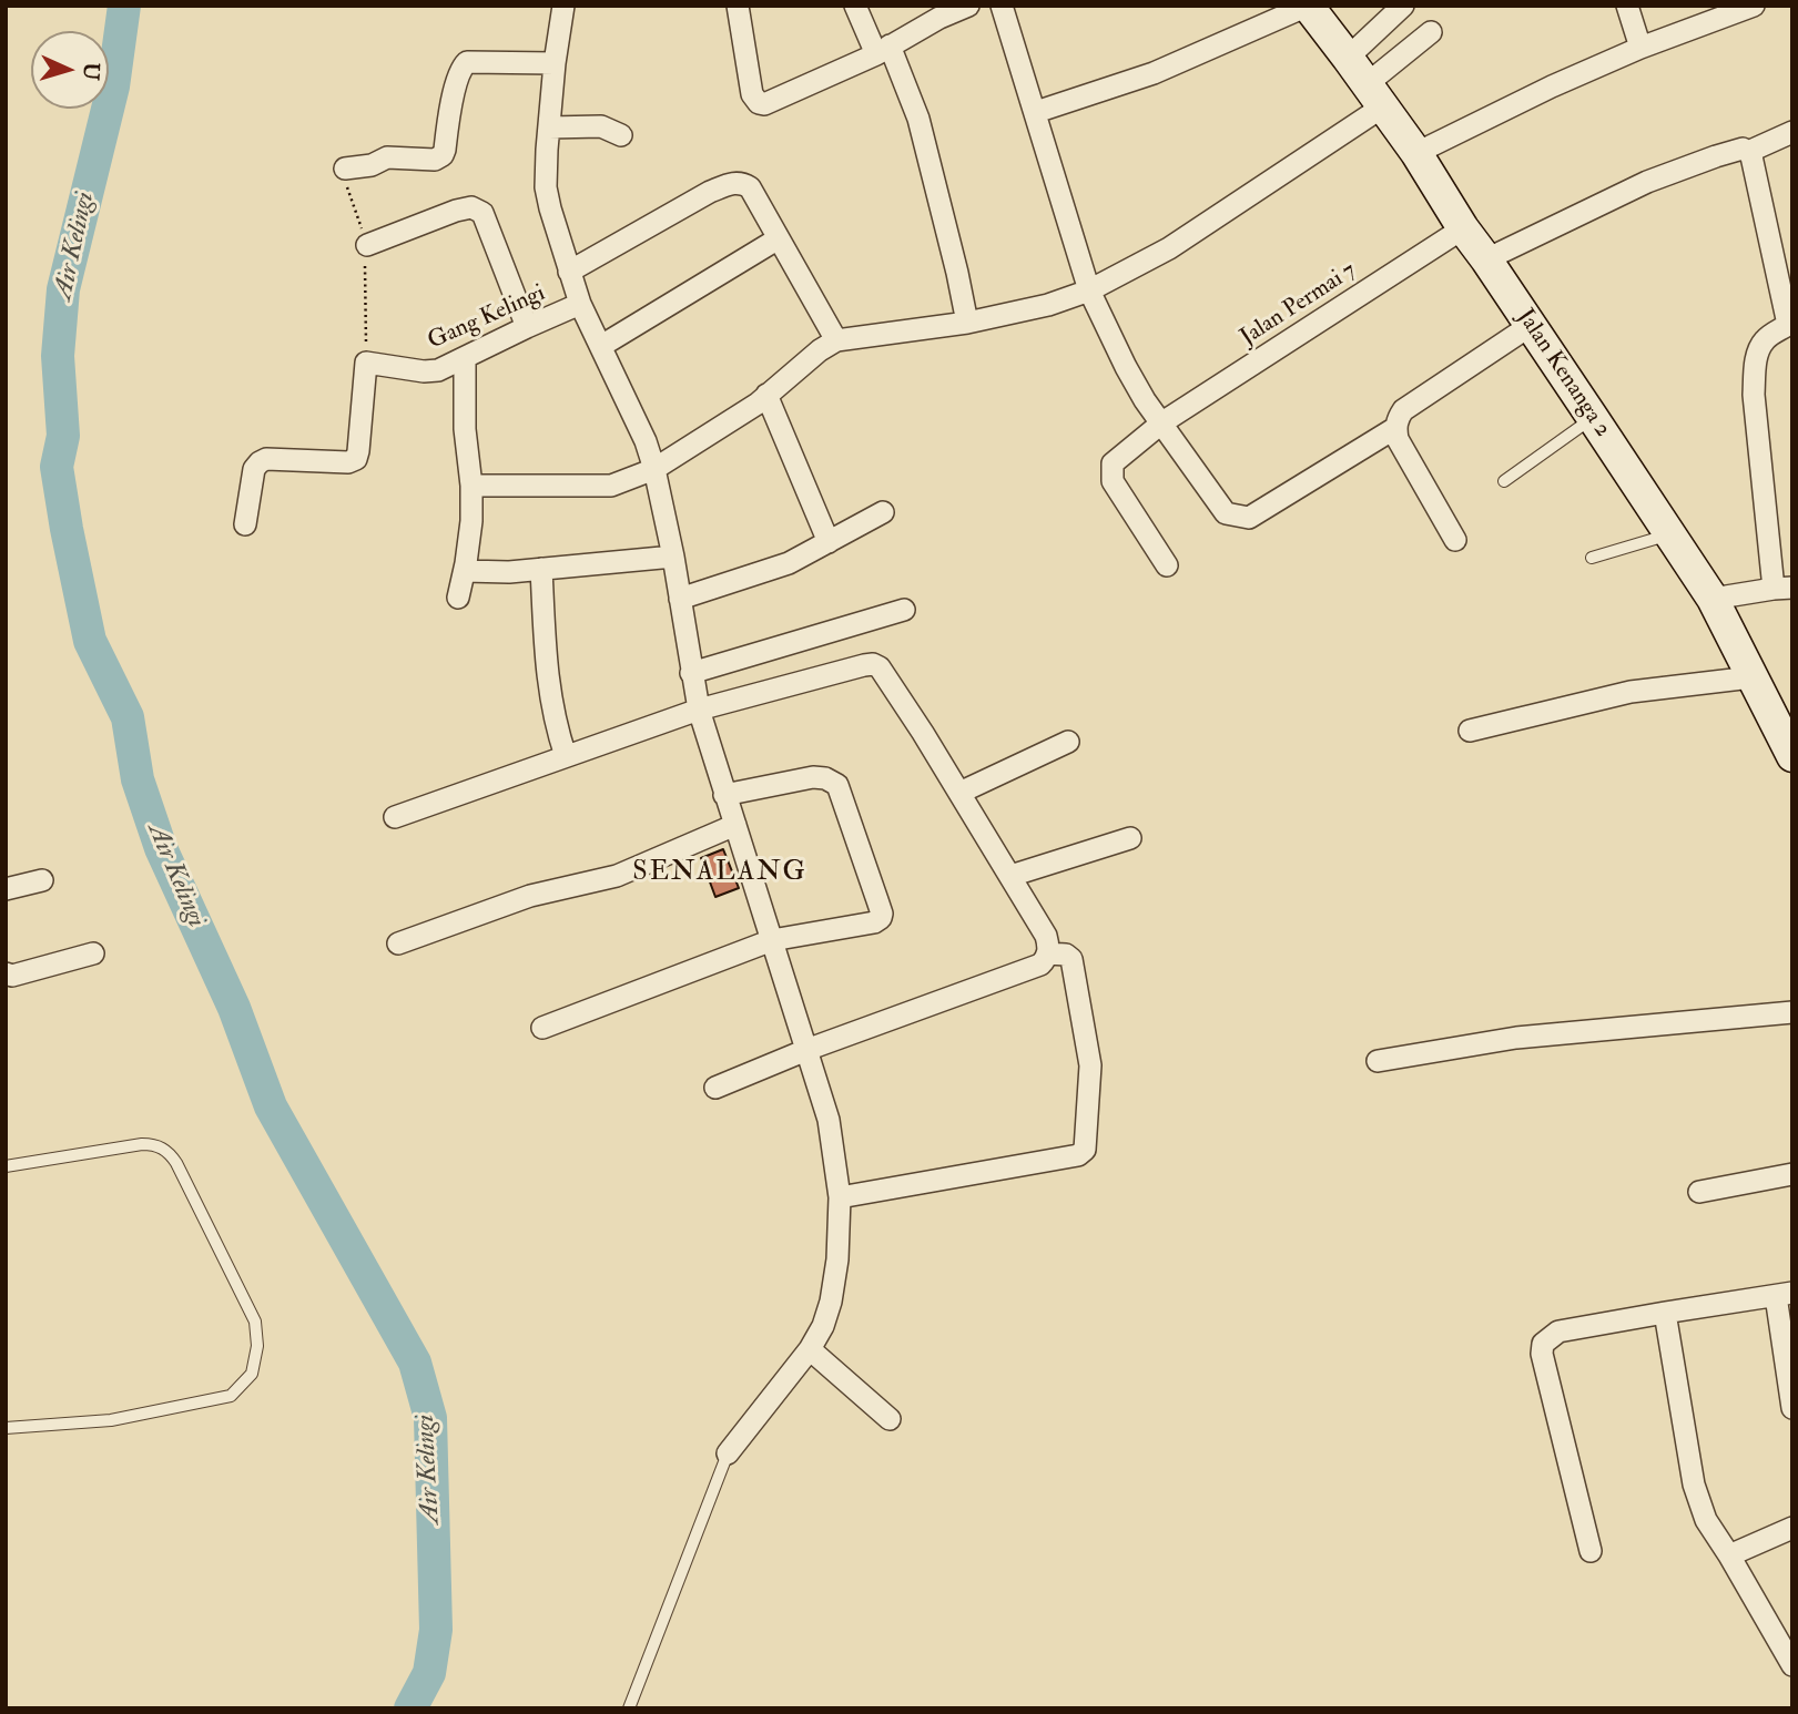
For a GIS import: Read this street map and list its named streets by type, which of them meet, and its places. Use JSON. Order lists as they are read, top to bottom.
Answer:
{
  "streets": {
    "main road": ["Jalan Kenanga 2"],
    "street": ["Jalan Permai 7", "Gang Kelingi"]
  },
  "crossings": [
    ["Jalan Permai 7", "Jalan Kenanga 2"]
  ],
  "districts": ["SENALANG"],
  "water": ["Air Kelingi"],
  "north": "right"
}
